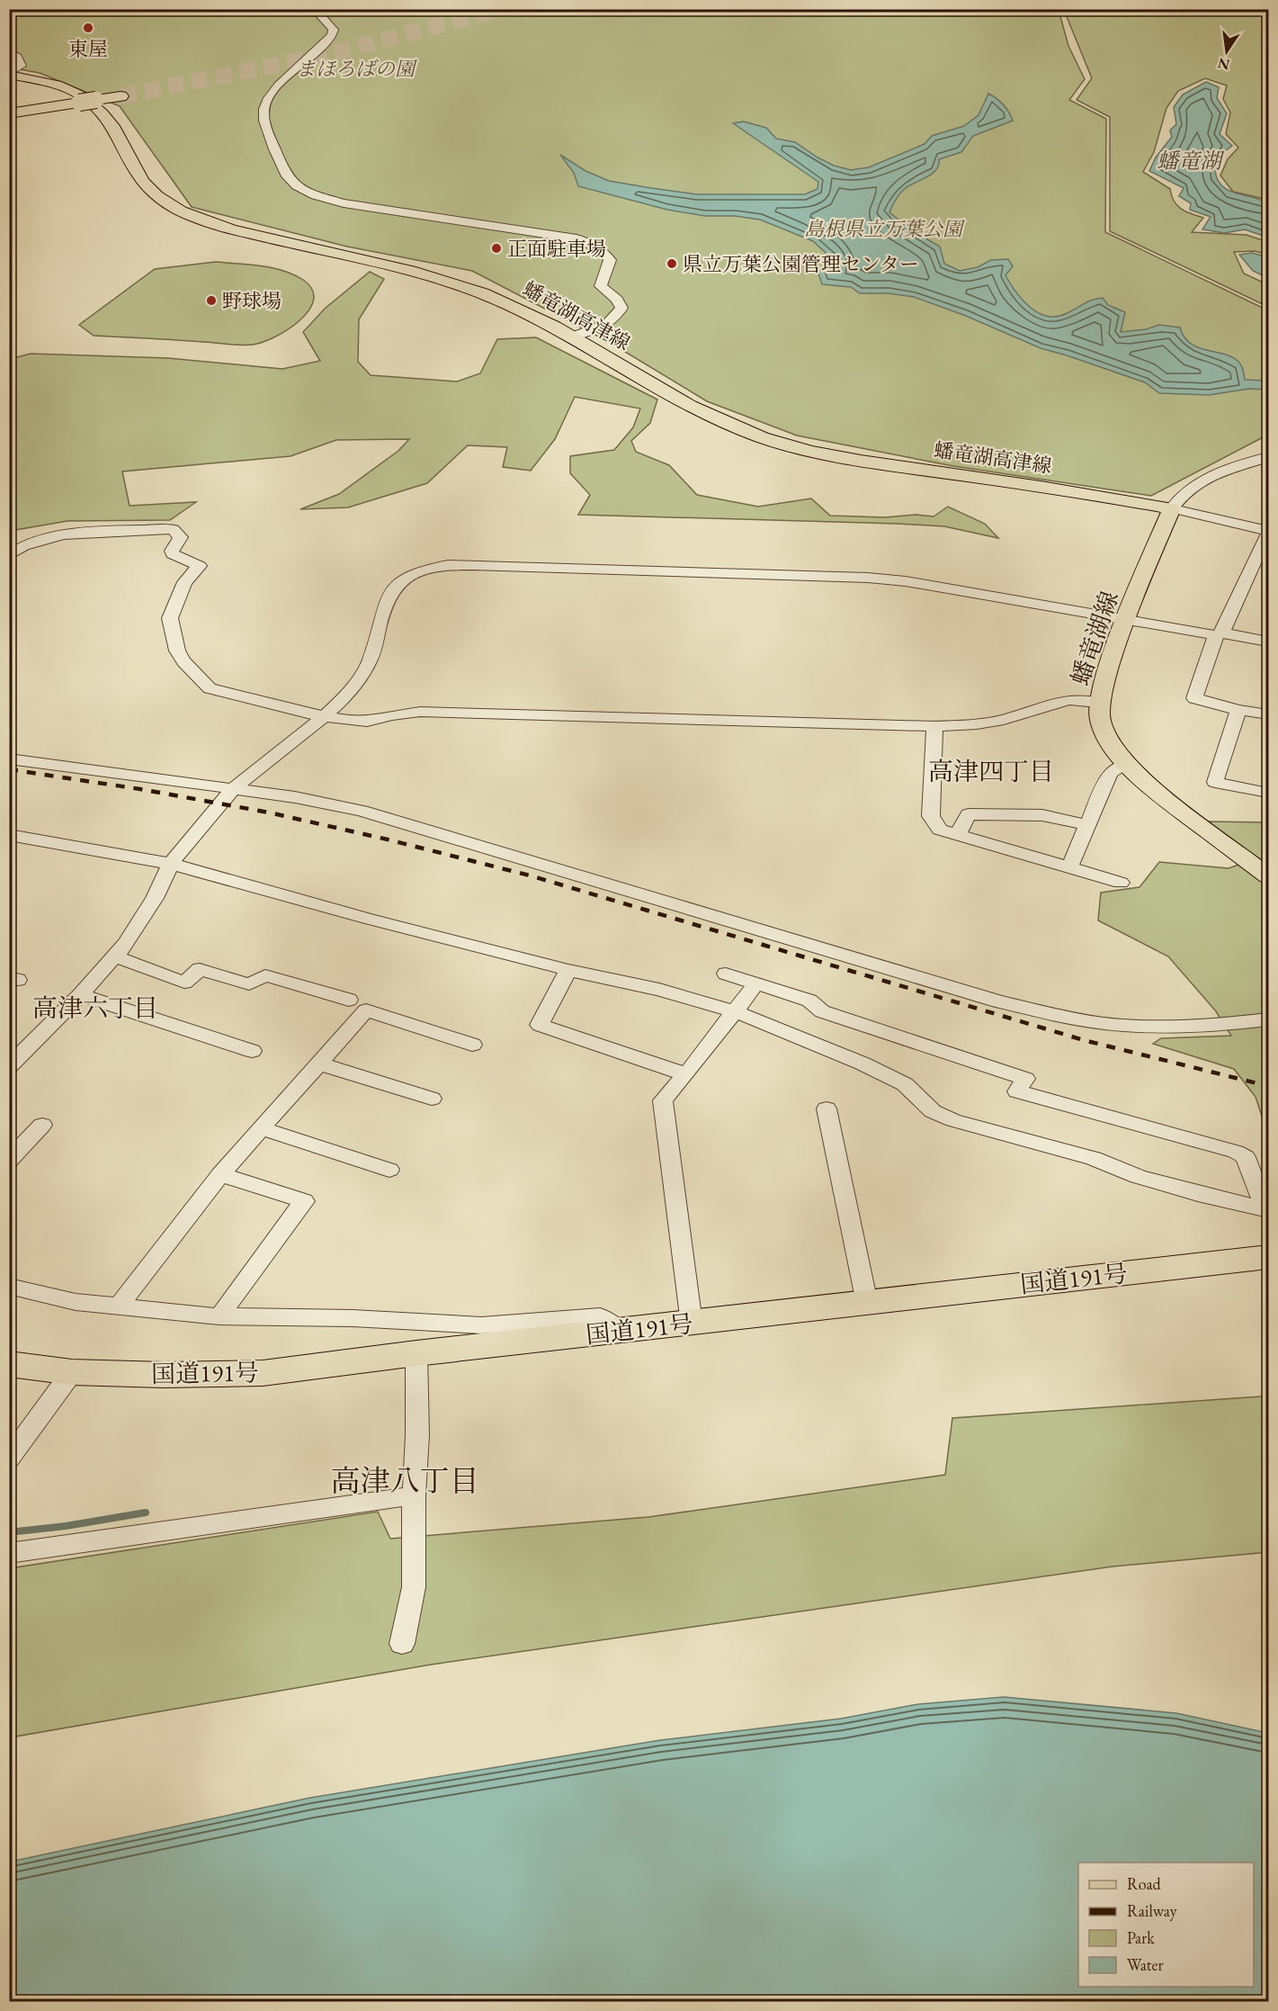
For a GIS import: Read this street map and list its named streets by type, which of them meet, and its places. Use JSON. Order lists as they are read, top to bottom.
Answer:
{
  "streets": {
    "highway": ["国道191号"],
    "main road": ["蟠竜湖高津線", "蟠竜湖線"]
  },
  "crossings": [
    ["蟠竜湖高津線", "蟠竜湖線"]
  ],
  "districts": ["高津四丁目", "高津六丁目", "高津八丁目"],
  "water": ["蟠竜湖"],
  "parks": ["まほろばの園", "島根県立万葉公園"],
  "places": [
    "東屋",
    "正面駐車場",
    "県立万葉公園管理センター",
    "野球場"
  ],
  "legend": [
    "Road",
    "Railway",
    "Park",
    "Water"
  ],
  "north": "bottom"
}
